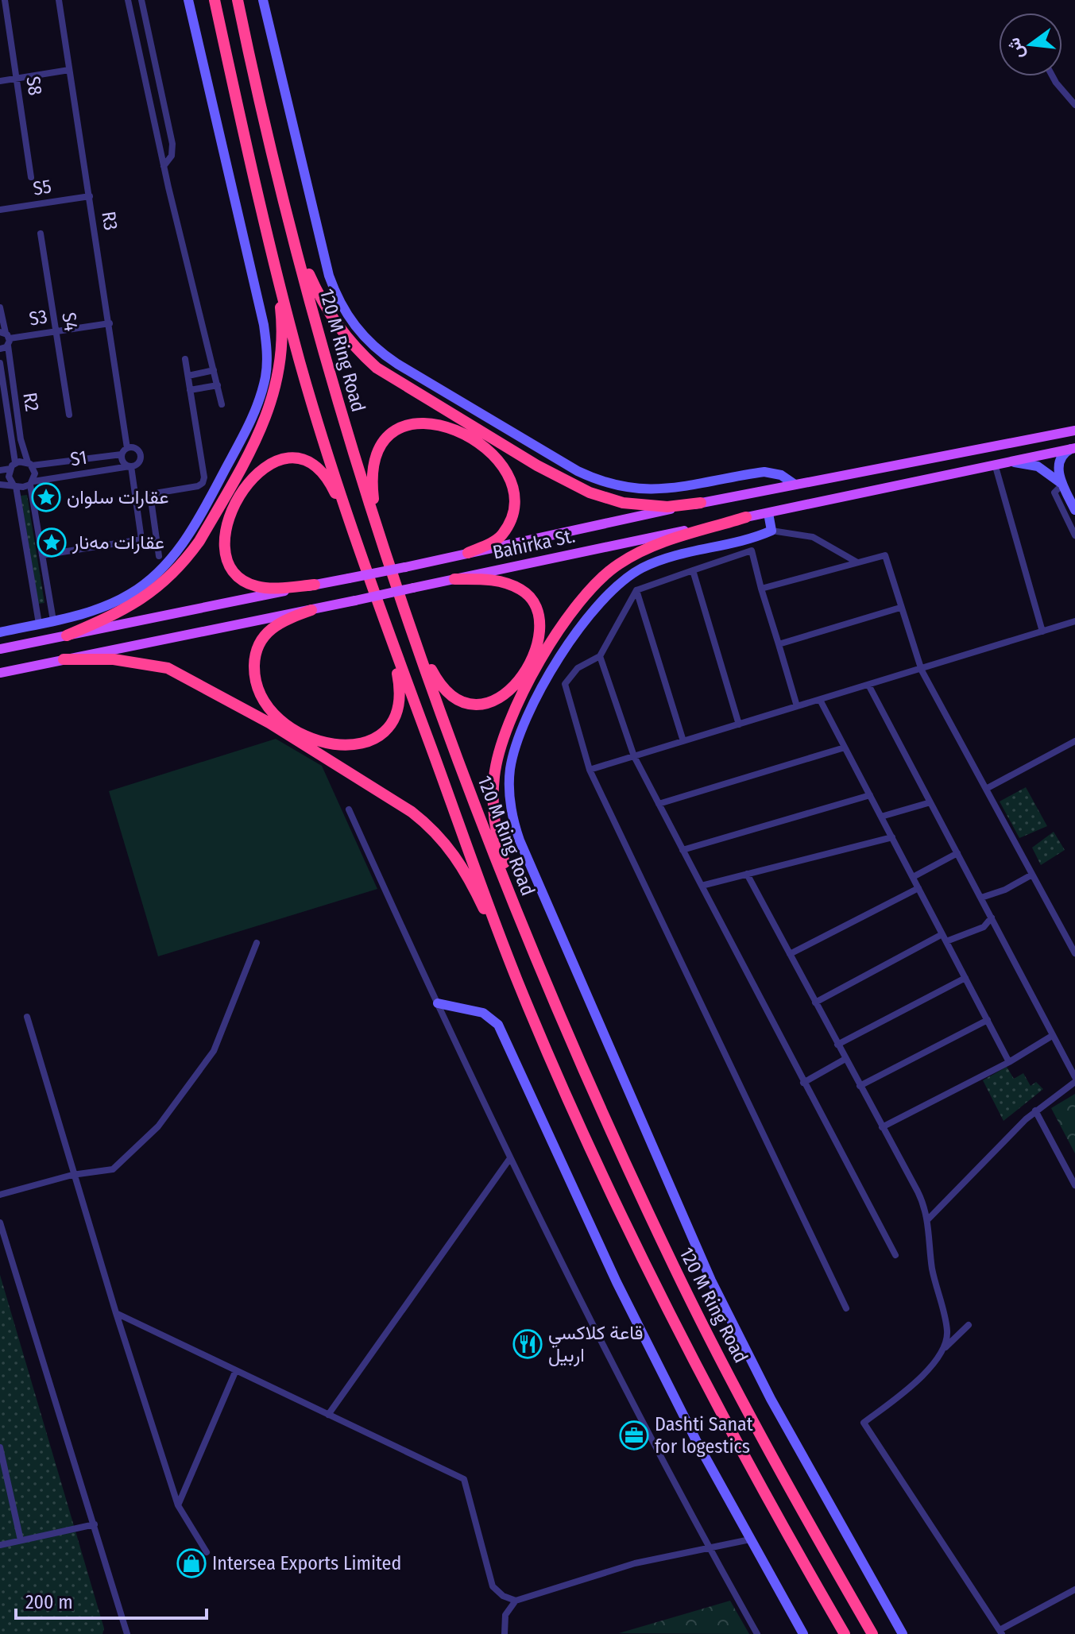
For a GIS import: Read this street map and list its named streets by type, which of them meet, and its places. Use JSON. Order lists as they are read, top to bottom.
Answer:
{
  "streets": {
    "highway": ["120 M Ring Road"],
    "main road": ["Bahirka St."],
    "street": [
      "S8",
      "S5",
      "R3",
      "S3",
      "S4",
      "R2",
      "S1"
    ]
  },
  "crossings": [
    ["S5", "R3"],
    ["R3", "S3"],
    ["R3", "S1"],
    ["S3", "S4"],
    ["S3", "R2"],
    ["R2", "S1"]
  ],
  "places": {
    "place": ["عقارات سلوان", "عقارات مەنار"],
    "restaurant": ["قاعة كلاكسي اربيل"],
    "office": ["Dashti Sanat for logestics"],
    "shop": ["Intersea Exports Limited"]
  },
  "scale_bar": "200 m",
  "north": "left"
}
